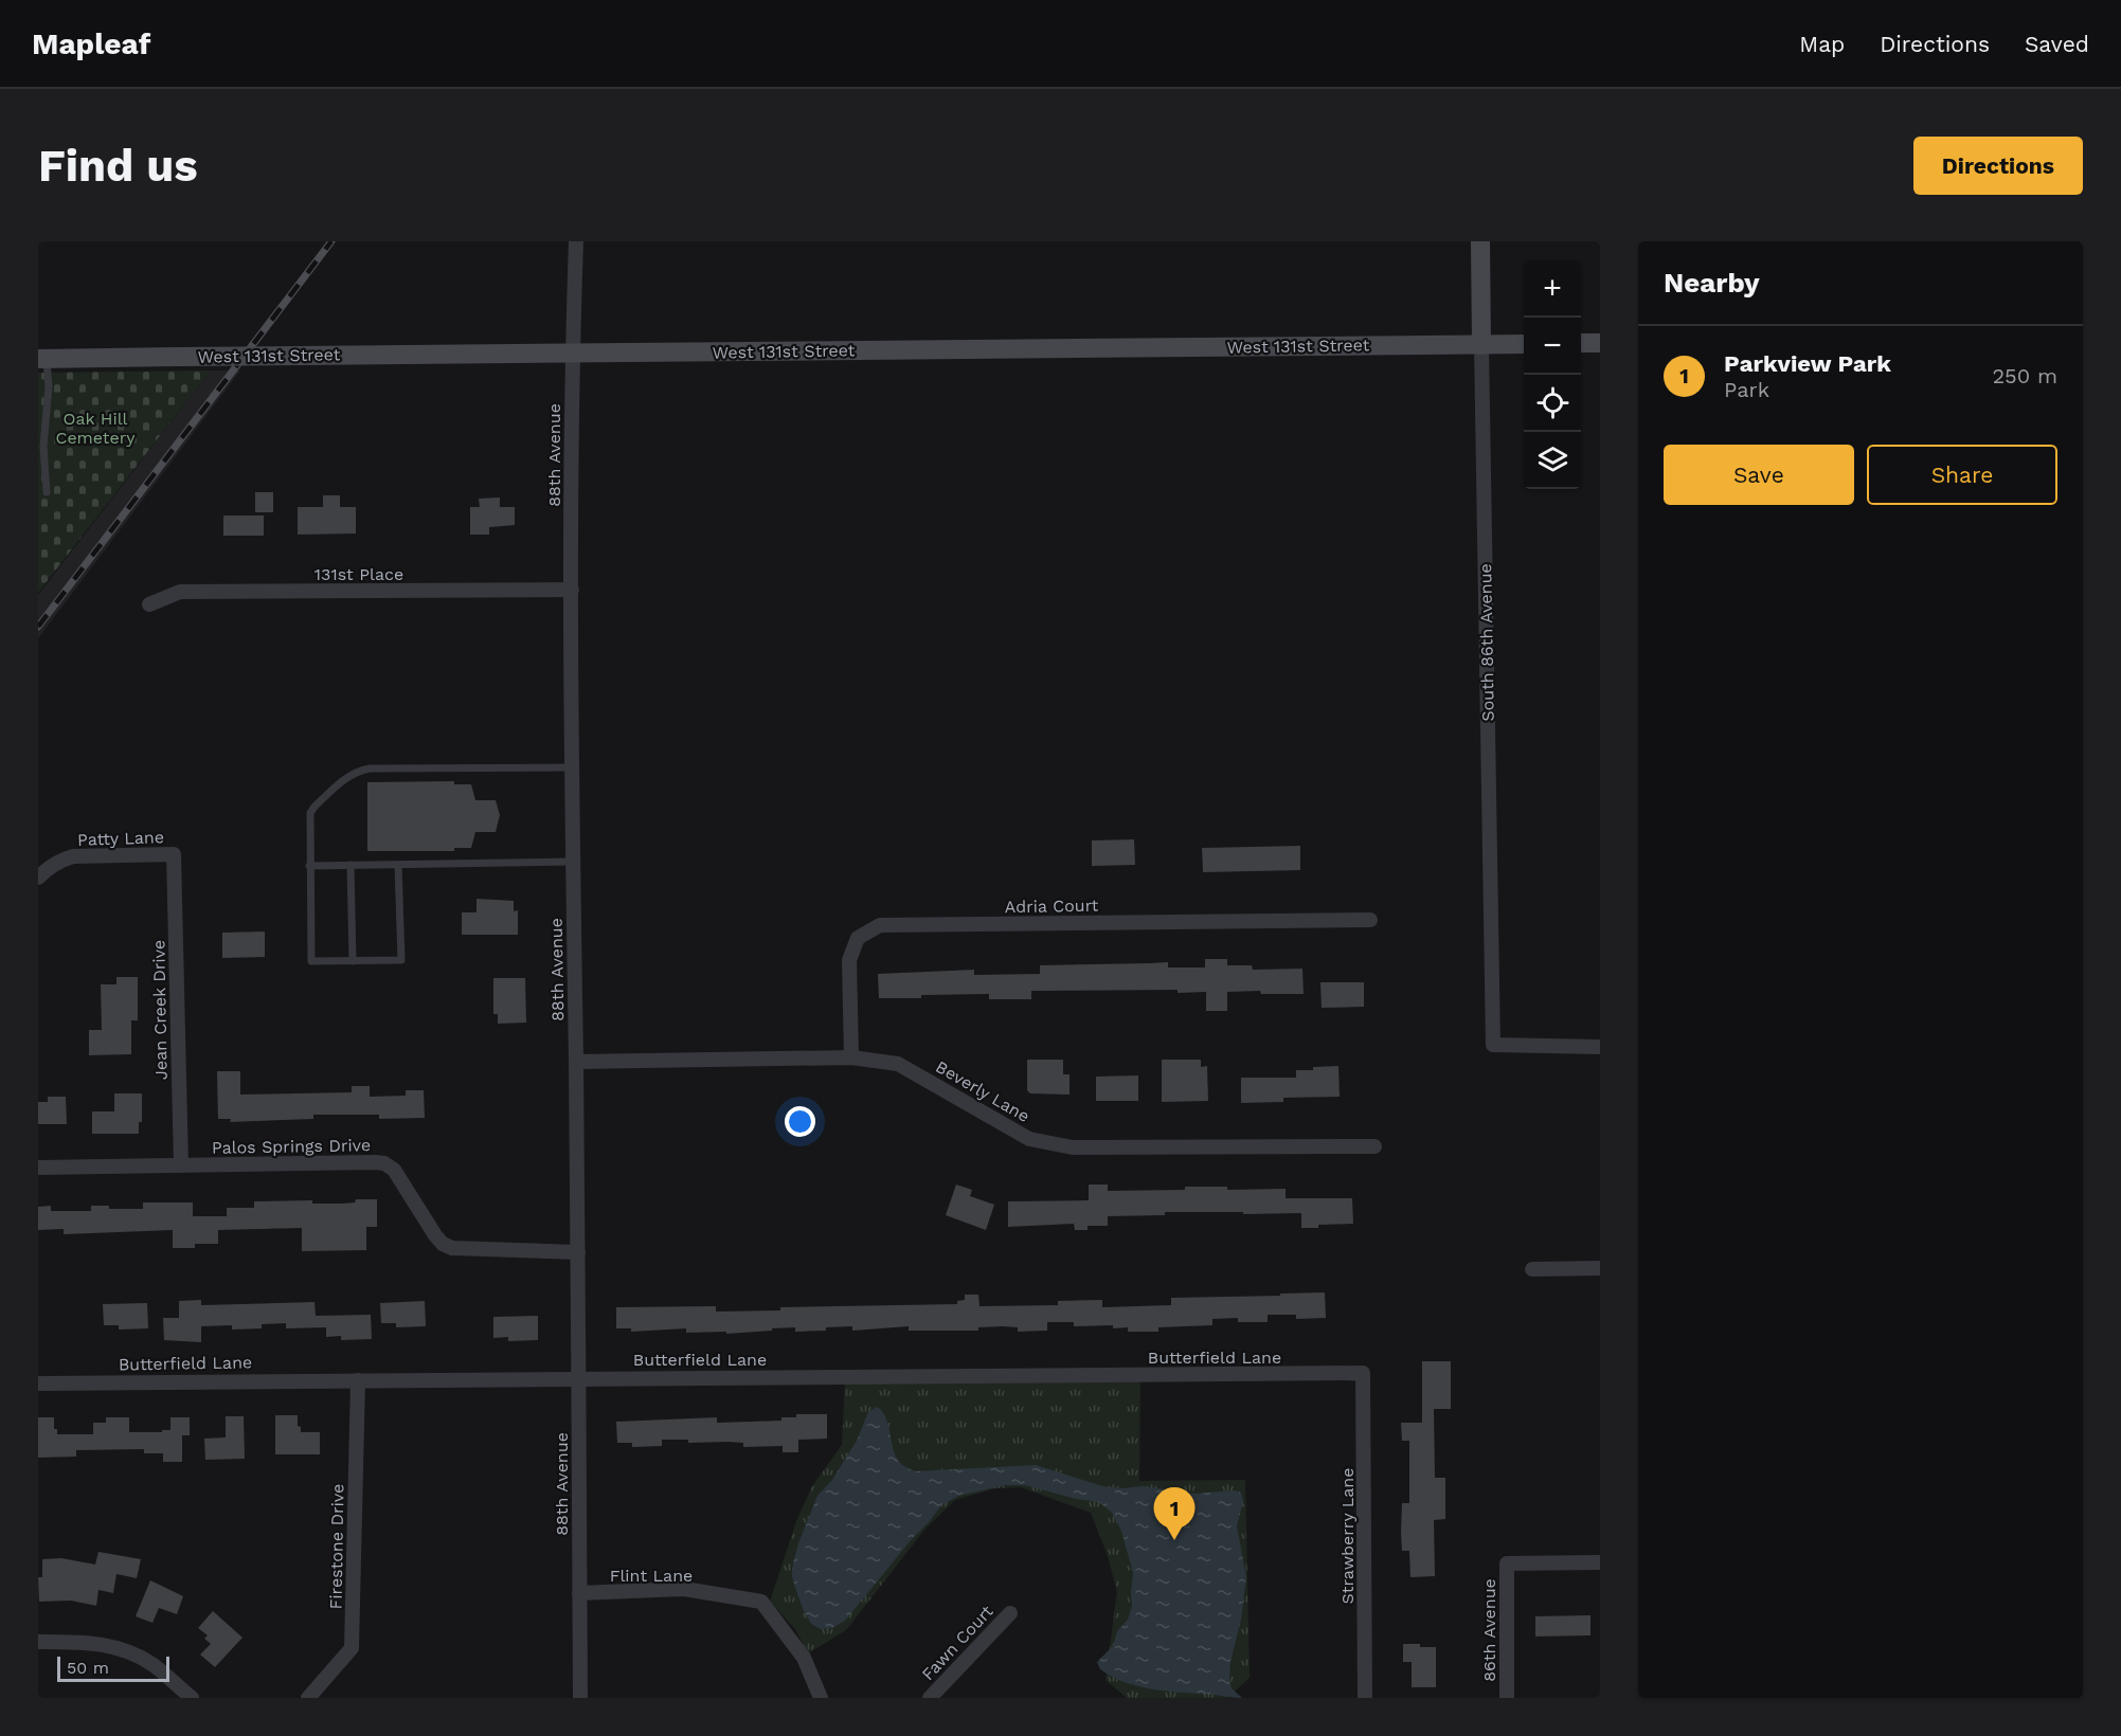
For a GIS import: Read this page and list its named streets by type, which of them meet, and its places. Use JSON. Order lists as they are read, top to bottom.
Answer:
{
  "streets": {
    "street": [
      "West 131st Street",
      "88th Avenue",
      "131st Place",
      "South 86th Avenue",
      "Patty Lane",
      "Adria Court",
      "Jean Creek Drive",
      "Beverly Lane",
      "Palos Springs Drive",
      "Butterfield Lane",
      "Strawberry Lane",
      "Firestone Drive",
      "Flint Lane",
      "86th Avenue",
      "Fawn Court"
    ]
  },
  "crossings": [
    ["West 131st Street", "88th Avenue"],
    ["West 131st Street", "South 86th Avenue"],
    ["88th Avenue", "131st Place"],
    ["88th Avenue", "Beverly Lane"],
    ["88th Avenue", "Palos Springs Drive"],
    ["88th Avenue", "Butterfield Lane"],
    ["88th Avenue", "Flint Lane"],
    ["Patty Lane", "Jean Creek Drive"],
    ["Adria Court", "Beverly Lane"],
    ["Jean Creek Drive", "Palos Springs Drive"],
    ["Butterfield Lane", "Strawberry Lane"],
    ["Butterfield Lane", "Firestone Drive"]
  ],
  "parks": ["Oak Hill Cemetery"],
  "scale_bar": "50 m",
  "page": {
    "header": "Mapleaf",
    "nav": ["Map", "Directions", "Saved"],
    "buttons": [
      "Directions",
      ["Save", "Share"]
    ],
    "title": "Find us",
    "heading": "Nearby",
    "map_buttons": ["+", "−"],
    "list": [
      {
        "mark": "1",
        "name": "Parkview Park",
        "note": "Park",
        "value": "250 m"
      }
    ],
    "pins": "1",
    "scale": "50 m"
  }
}
